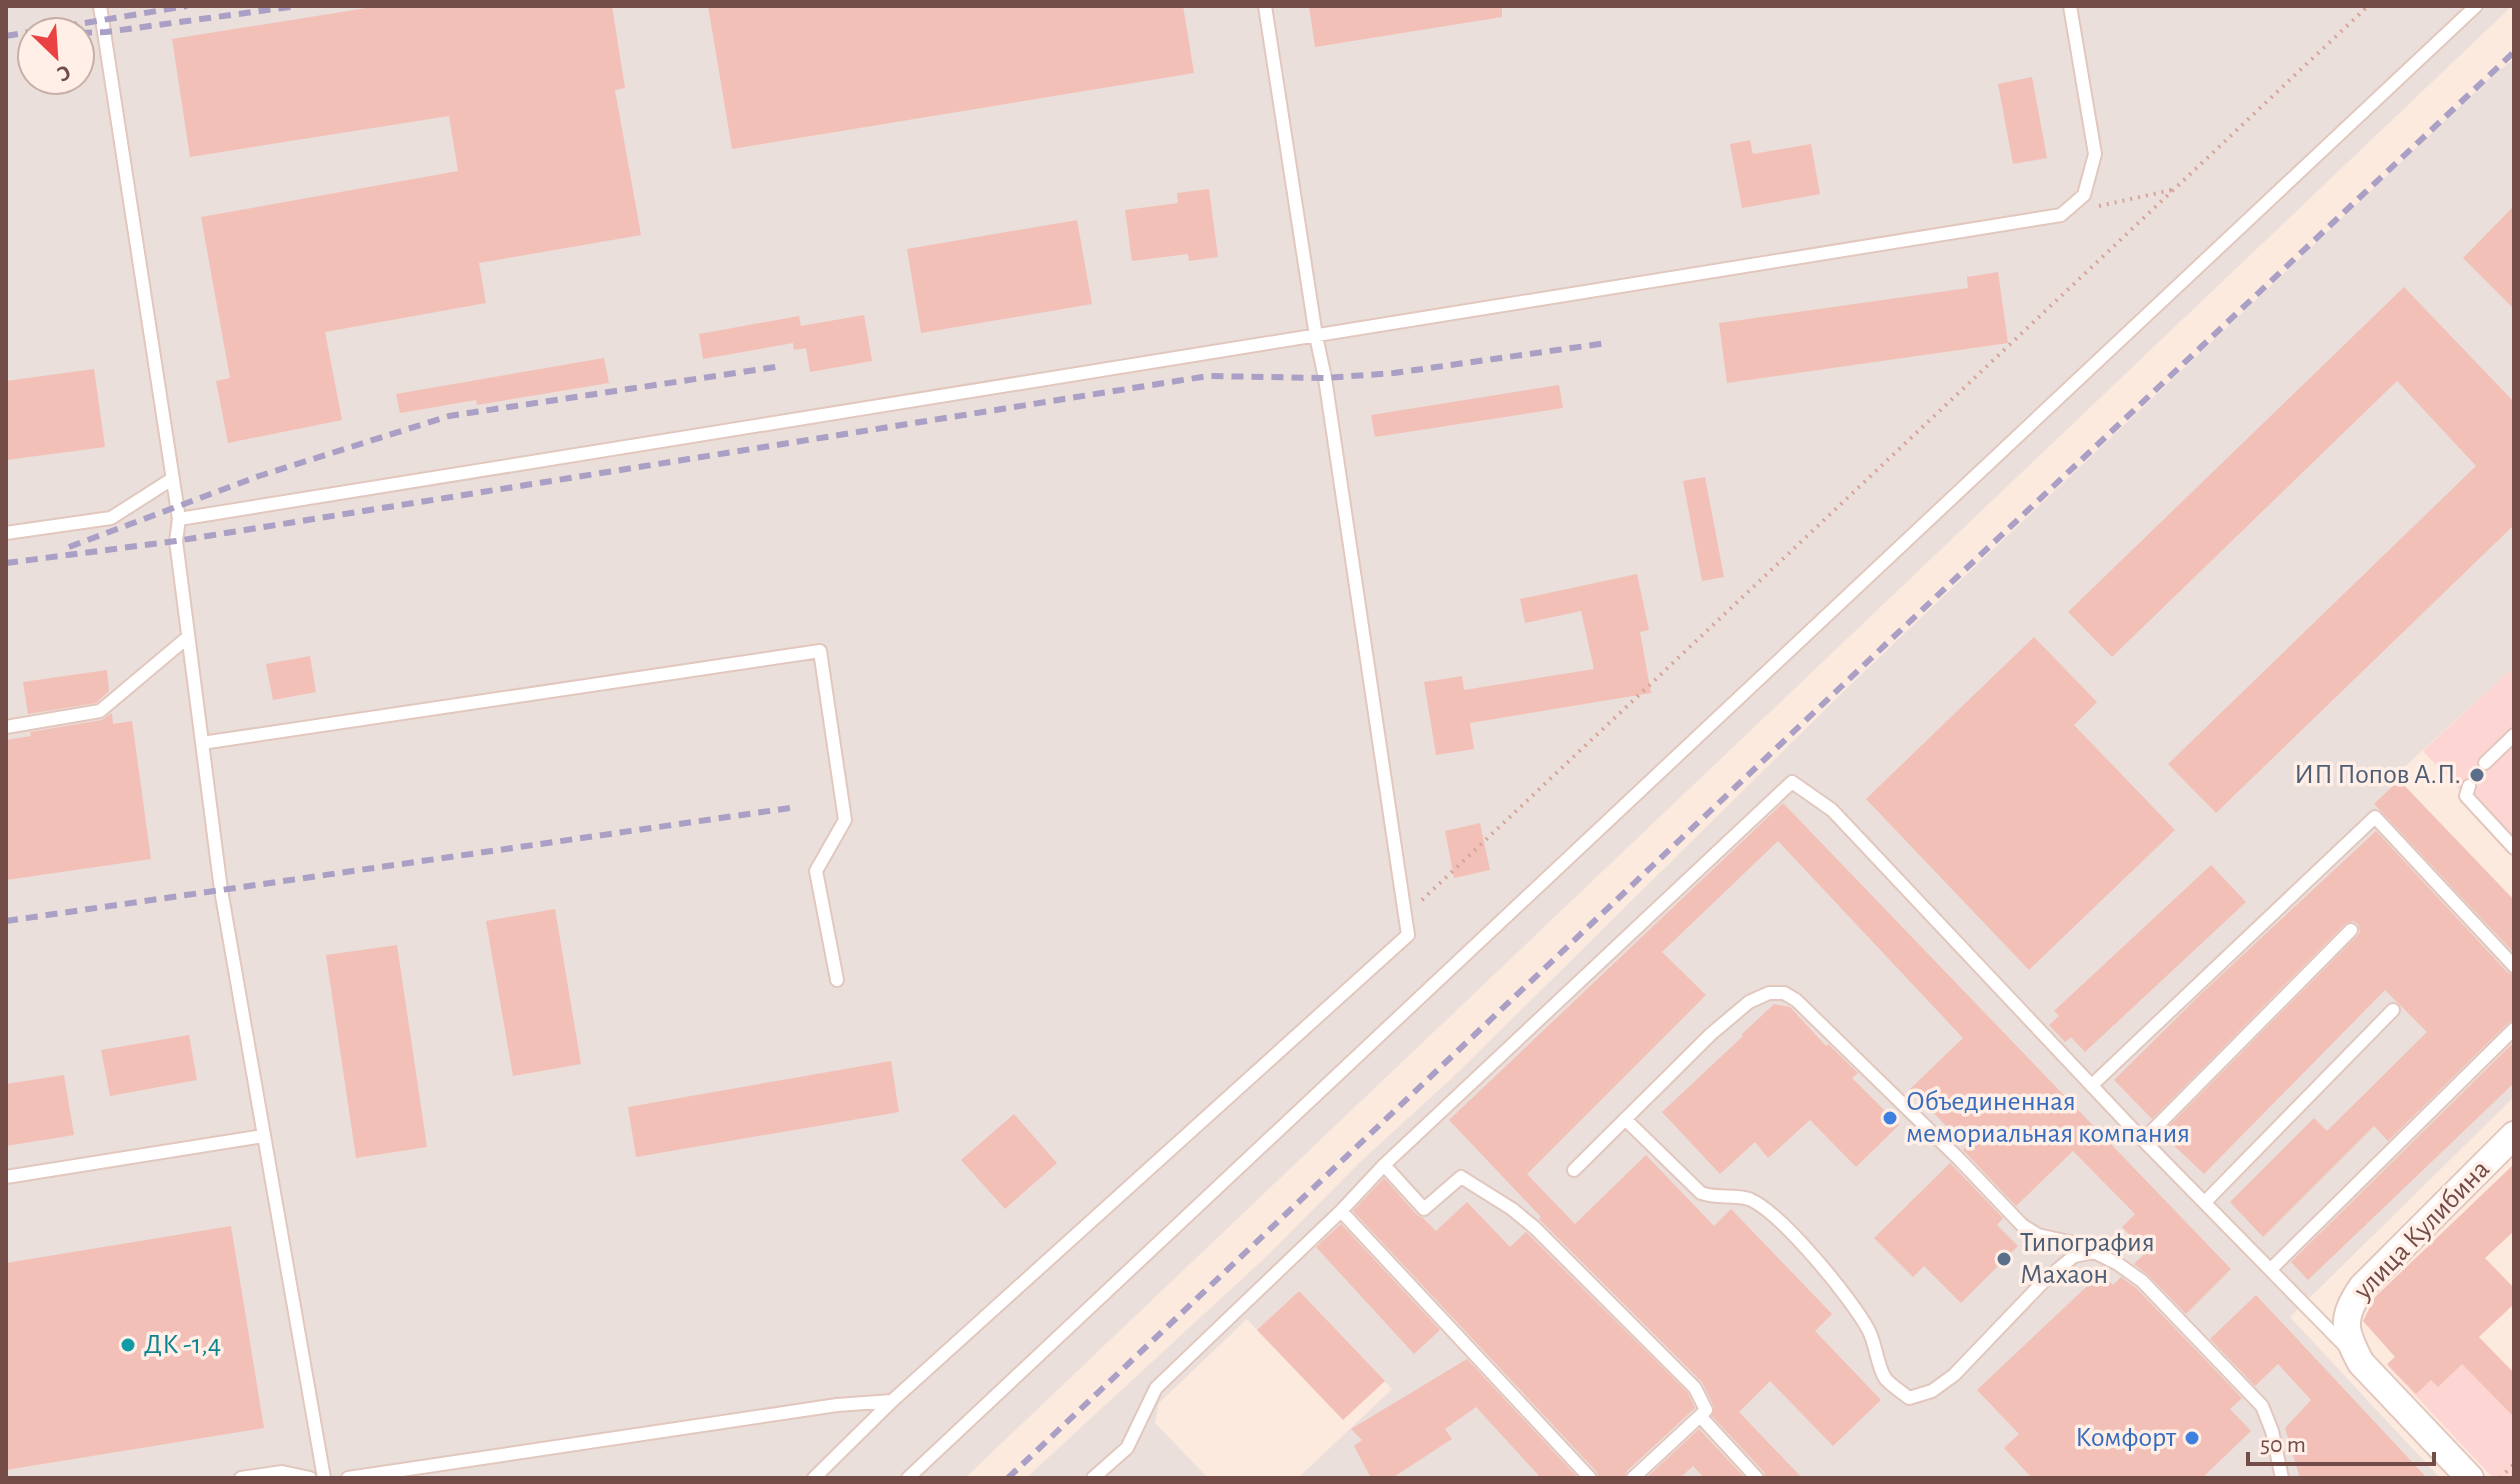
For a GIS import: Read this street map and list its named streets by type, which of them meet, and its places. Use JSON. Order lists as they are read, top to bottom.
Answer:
{
  "streets": {
    "street": ["улица Кулибина"]
  },
  "places": [
    "ИП Попов А.П.",
    "Объединенная мемориальная компания",
    "Типография Махаон",
    "ДК -1,4",
    "Комфорт"
  ],
  "scale_bar": "50 m",
  "north": "bottom right"
}
